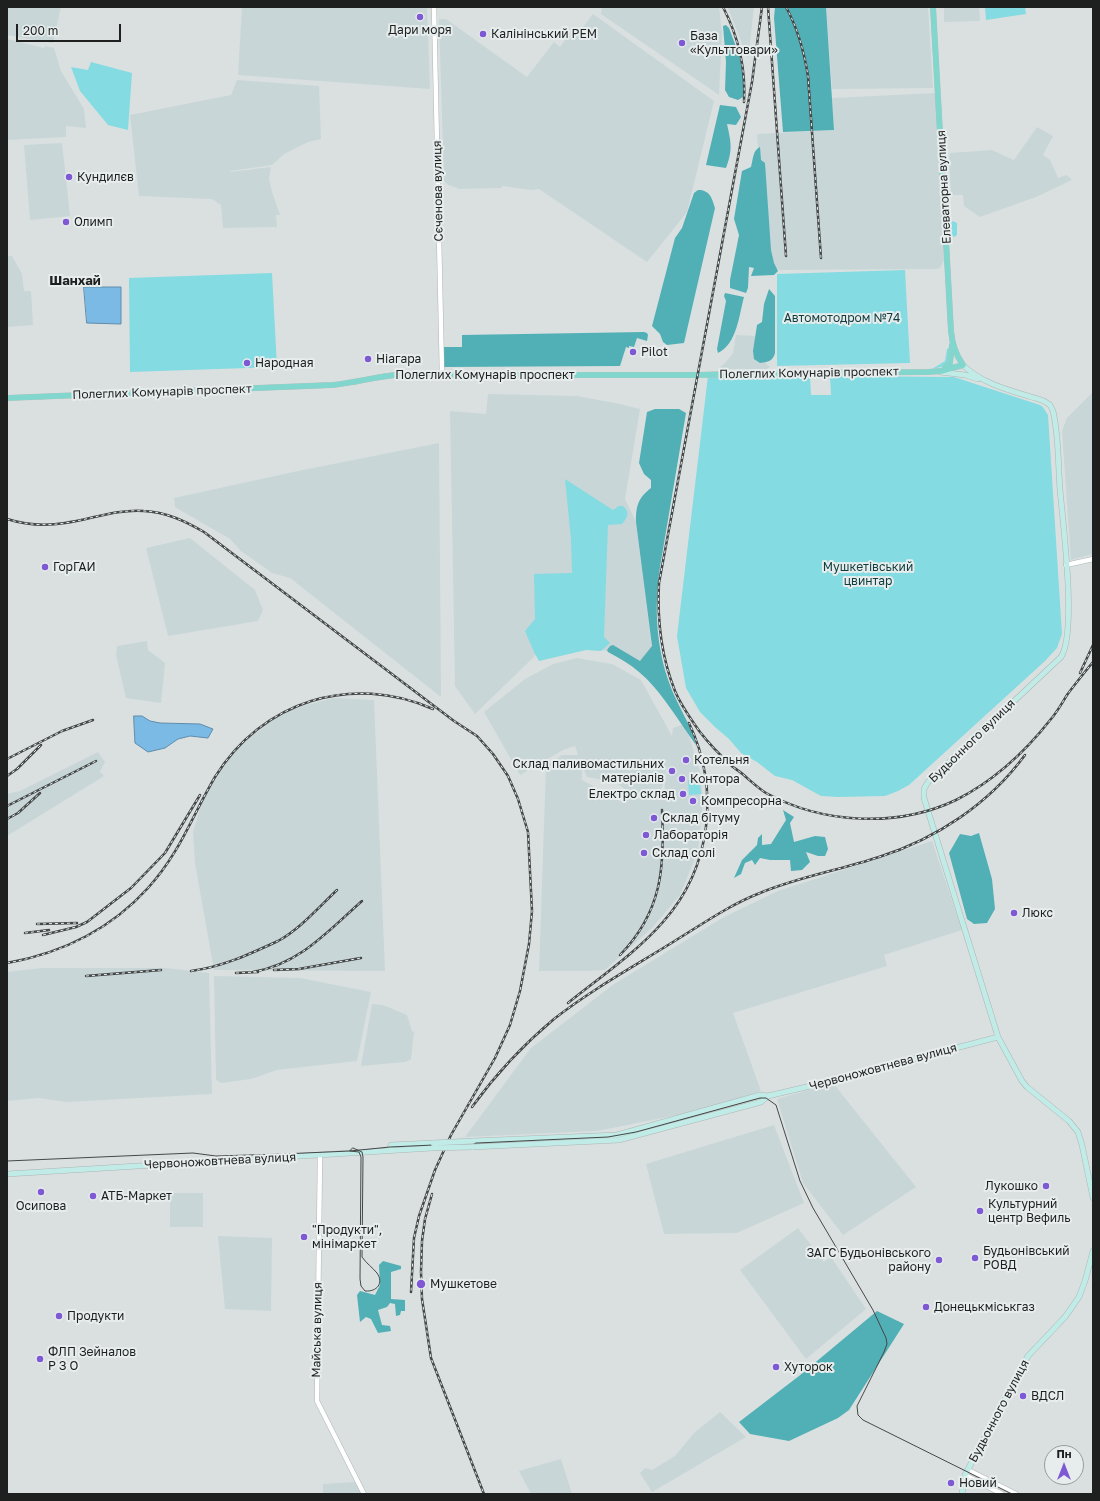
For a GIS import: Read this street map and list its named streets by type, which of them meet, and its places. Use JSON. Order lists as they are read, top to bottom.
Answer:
{
  "streets": {
    "main road": [
      "Елеваторна вулиця",
      "Полеглих Комунарів проспект",
      "Будьонного вулиця",
      "Червоножовтнева вулиця"
    ],
    "street": ["Сєченова вулиця", "Майська вулиця"]
  },
  "crossings": [
    ["Елеваторна вулиця", "Полеглих Комунарів проспект"],
    ["Елеваторна вулиця", "Будьонного вулиця"],
    ["Сєченова вулиця", "Полеглих Комунарів проспект"],
    ["Полеглих Комунарів проспект", "Будьонного вулиця"],
    ["Будьонного вулиця", "Червоножовтнева вулиця"],
    ["Червоножовтнева вулиця", "Майська вулиця"]
  ],
  "districts": ["Шанхай"],
  "parks": ["Автомотодром №74", "Мушкетівський цвинтар"],
  "places": [
    "Дари моря",
    "Калінінський РЕМ",
    "База «Культтовари»",
    "Кундилєв",
    "Олимп",
    "Pilot",
    "Ніагара",
    "Народная",
    "ГорГАИ",
    "Котельня",
    "Склад паливомастильних матеріалів",
    "Контора",
    "Електро склад",
    "Компресорна",
    "Склад бітуму",
    "Лабораторія",
    "Склад солі",
    "Люкс",
    "Лукошко",
    "Осипова",
    "АТБ-Маркет",
    "Культурний центр Вефиль",
    "\"Продукти\", мінімаркет",
    "Будьонівський РОВД",
    "ЗАГС Будьонівського району",
    "Мушкетове",
    "Донецькміськгаз",
    "Продукти",
    "ФЛП Зейналов Р З О",
    "Хуторок",
    "ВДСЛ",
    "Новий"
  ],
  "scale_bar": "200 m",
  "north": "top"
}
